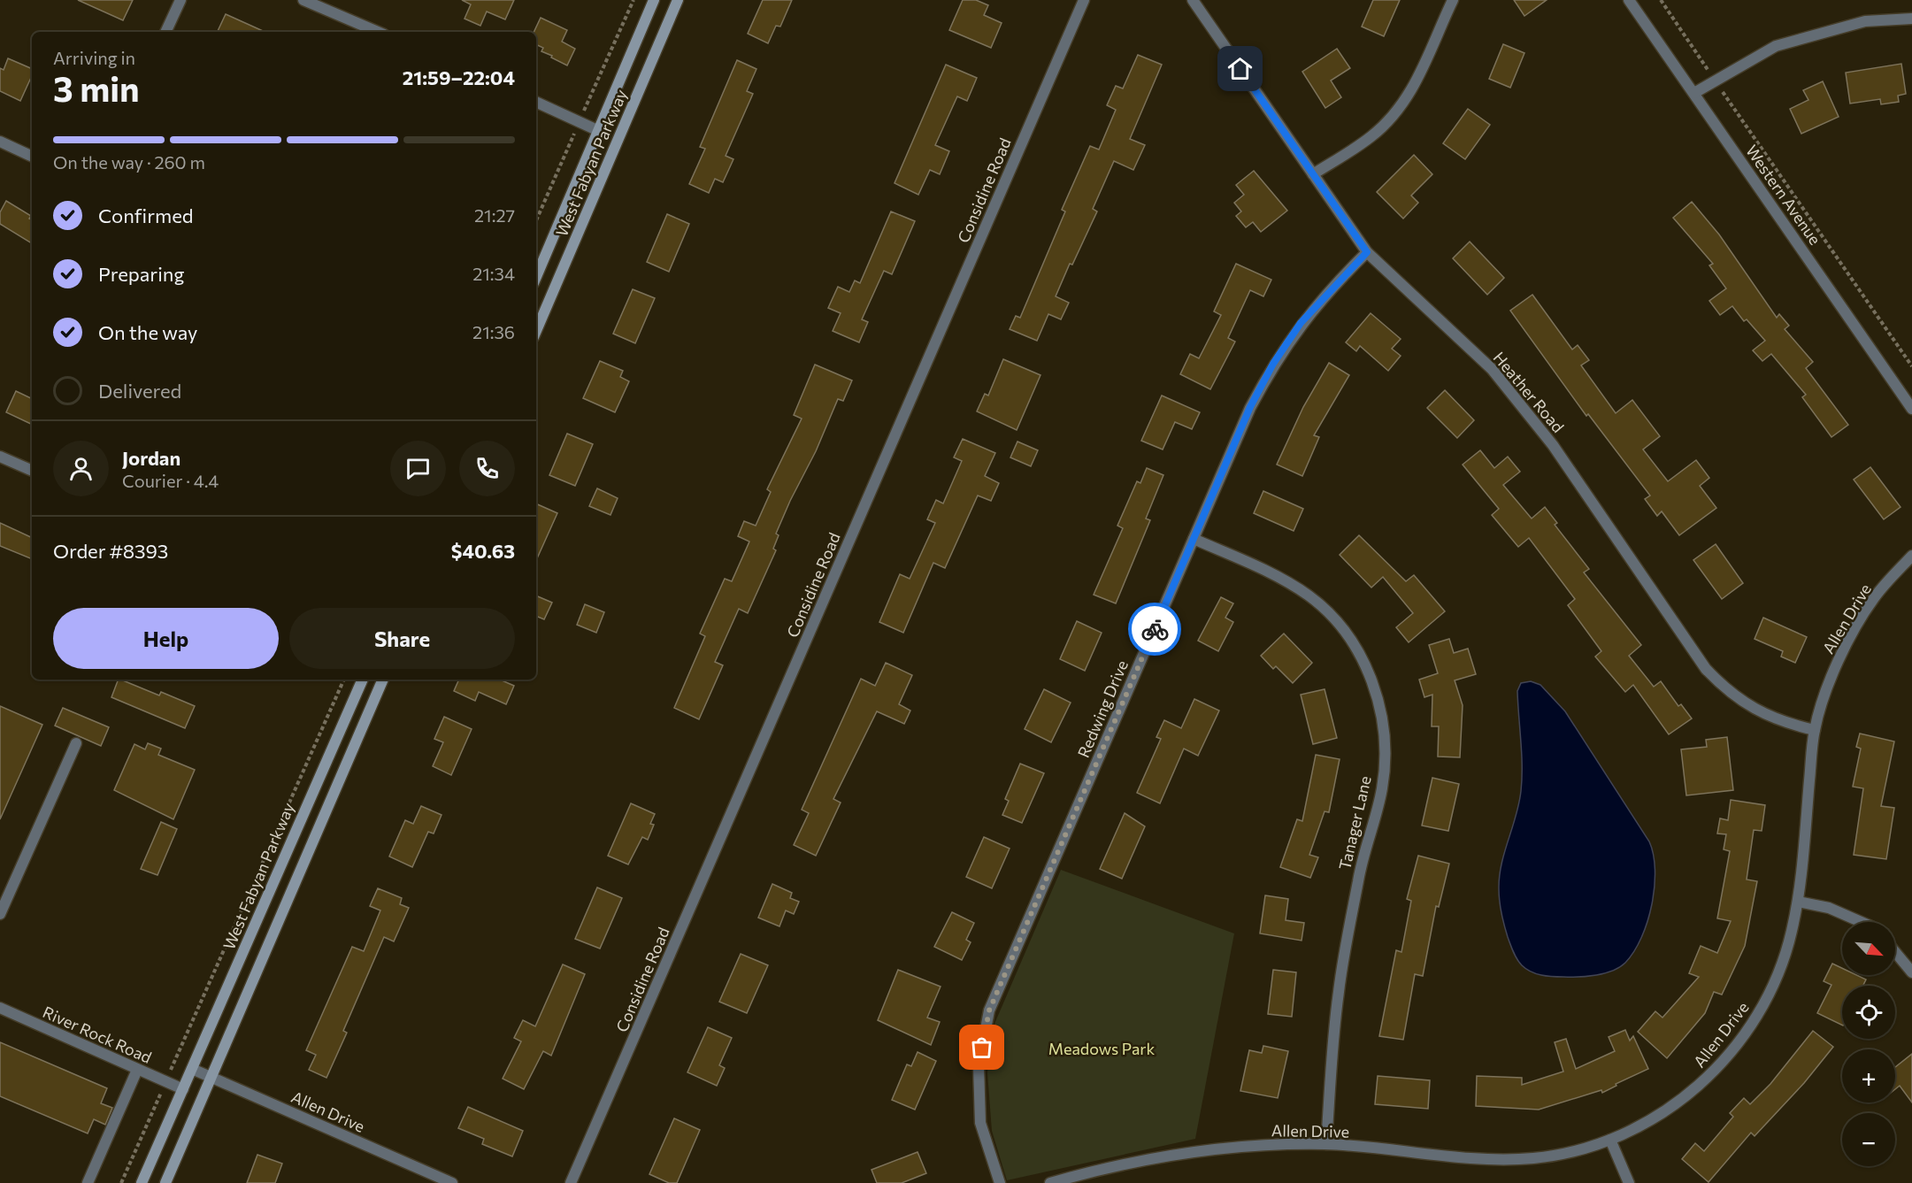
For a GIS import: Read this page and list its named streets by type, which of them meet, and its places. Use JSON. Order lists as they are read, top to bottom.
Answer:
{
  "streets": {
    "main road": ["West Fabyan Parkway"],
    "street": [
      "Considine Road",
      "Western Avenue",
      "Heather Road",
      "Allen Drive",
      "Redwing Drive",
      "Tanager Lane",
      "River Rock Road"
    ]
  },
  "crossings": [
    ["West Fabyan Parkway", "Allen Drive"],
    ["West Fabyan Parkway", "River Rock Road"],
    ["Heather Road", "Allen Drive"],
    ["Heather Road", "Redwing Drive"],
    ["Allen Drive", "Tanager Lane"],
    ["Redwing Drive", "Tanager Lane"]
  ],
  "parks": ["Meadows Park"],
  "north": "bottom right",
  "page": {
    "heading": ["3 min", "Arriving in", "21:59–22:04"],
    "panel": [
      "Jordan",
      "Courier · 4.4",
      "Order #8393",
      "$40.63"
    ],
    "bar": "On the way · 260 m",
    "list": [
      ["Confirmed", "21:27"],
      ["Preparing", "21:34"],
      ["On the way", "21:36"],
      "Delivered"
    ],
    "buttons": ["Help", "Share"],
    "map_buttons": ["+", "−"]
  }
}
